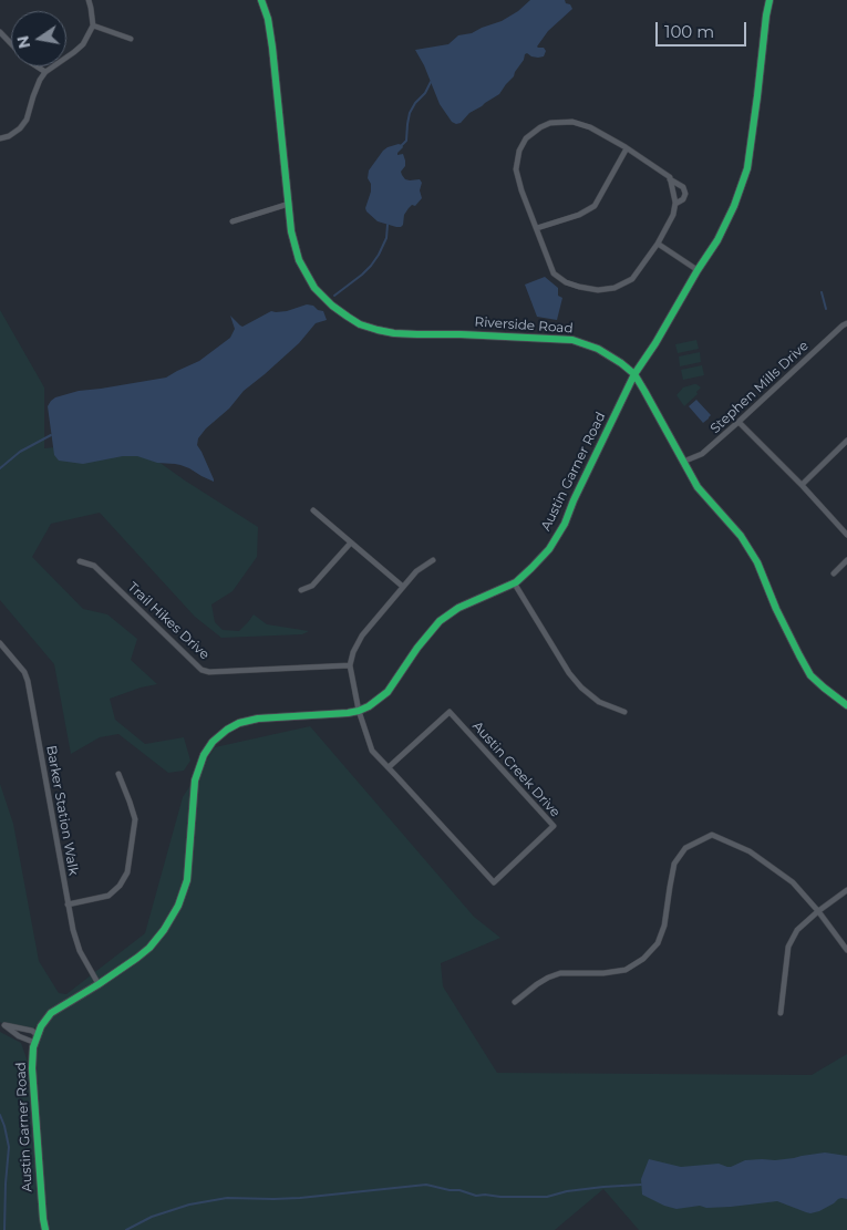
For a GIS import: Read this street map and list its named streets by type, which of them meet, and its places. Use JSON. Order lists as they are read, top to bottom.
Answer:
{
  "streets": {
    "street": [
      "Riverside Road",
      "Stephen Mills Drive",
      "Austin Garner Road",
      "Trail Hikes Drive",
      "Austin Creek Drive",
      "Barker Station Walk"
    ]
  },
  "crossings": [
    ["Riverside Road", "Stephen Mills Drive"],
    ["Riverside Road", "Austin Garner Road"],
    ["Austin Garner Road", "Austin Creek Drive"],
    ["Austin Garner Road", "Barker Station Walk"],
    ["Trail Hikes Drive", "Austin Creek Drive"]
  ],
  "scale_bar": "100 m",
  "north": "left"
}
